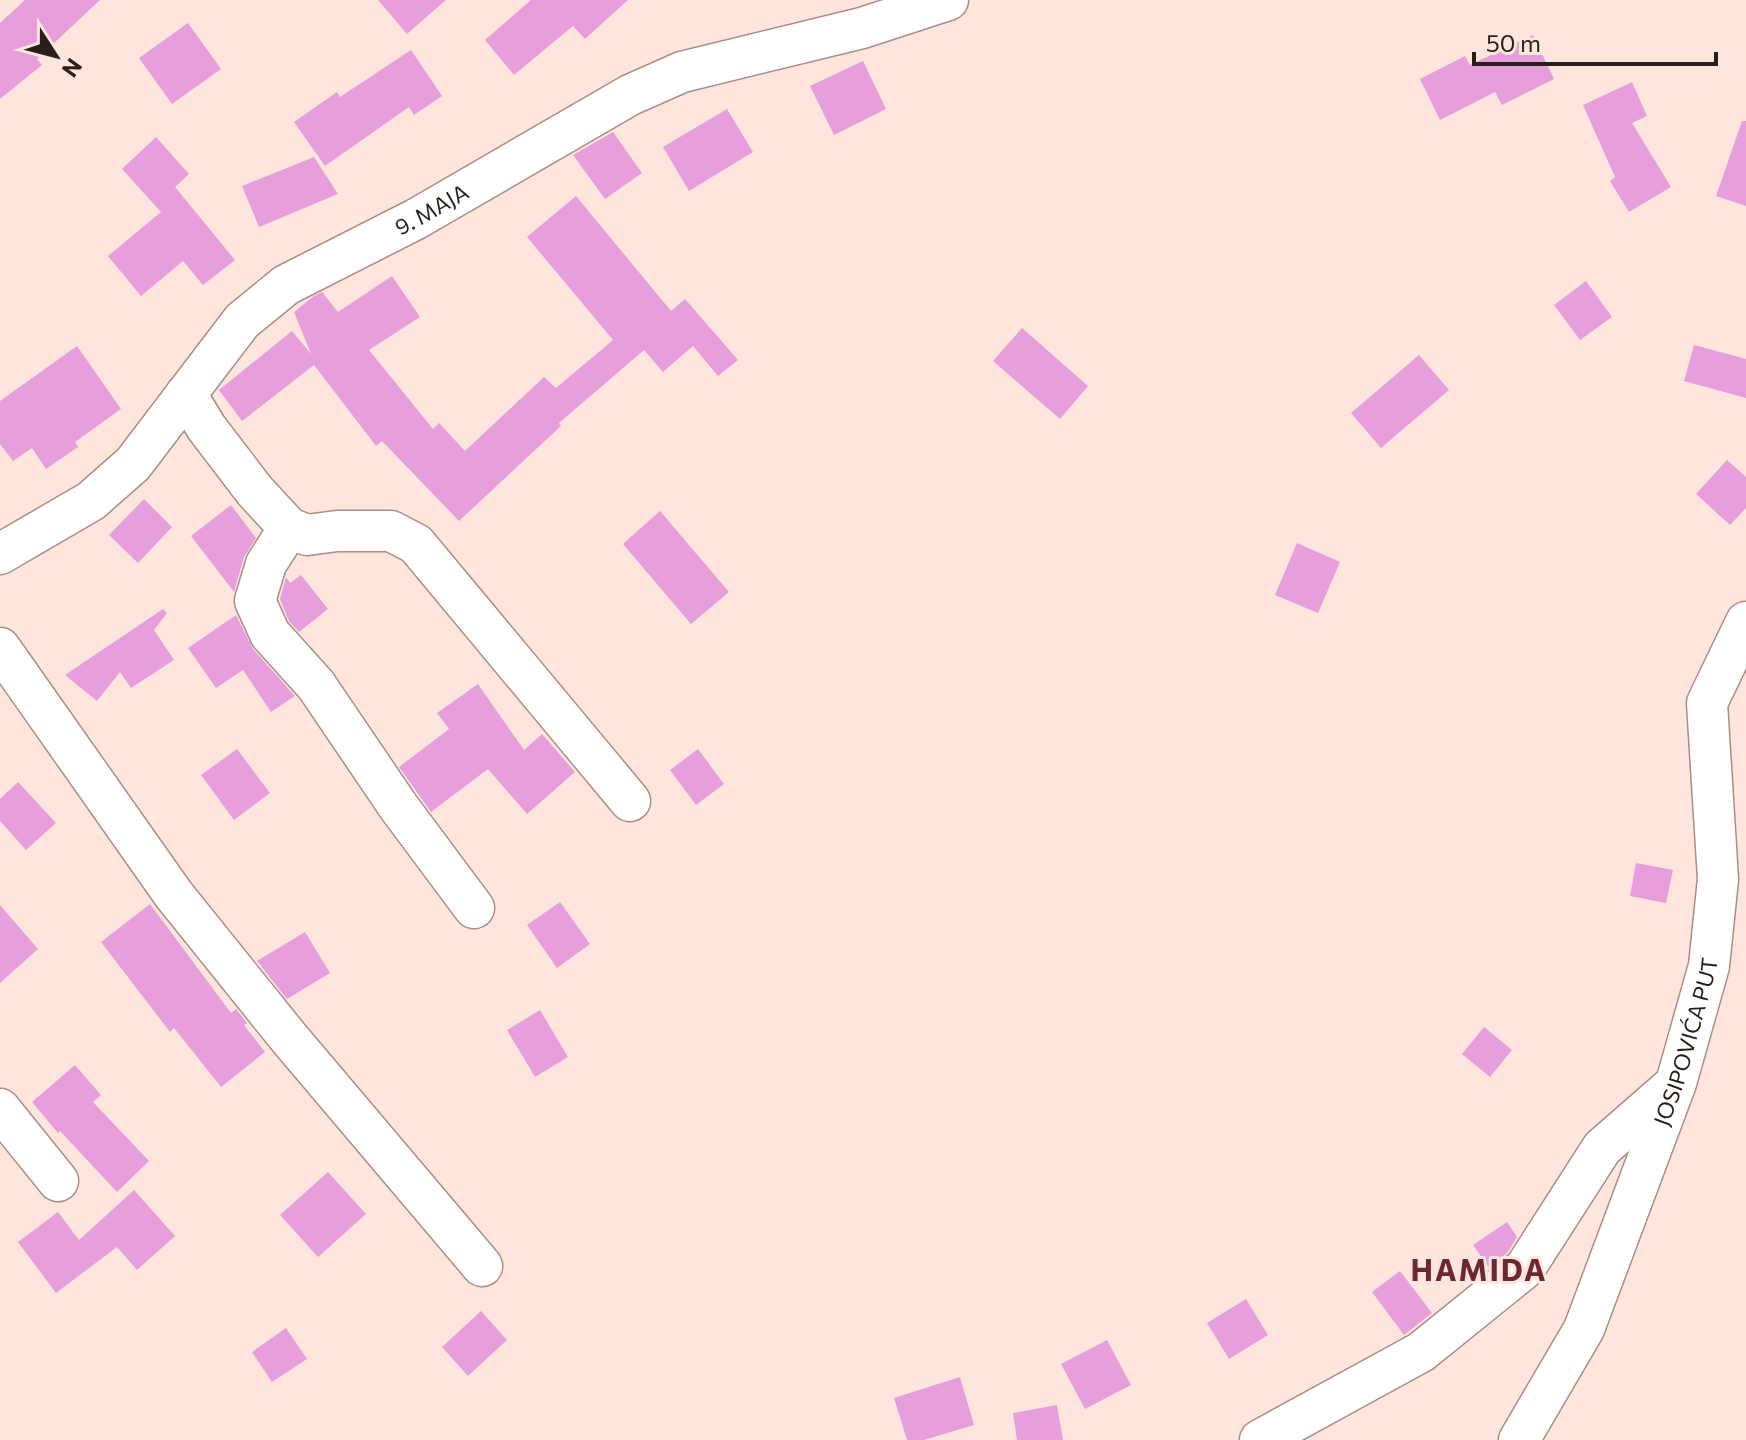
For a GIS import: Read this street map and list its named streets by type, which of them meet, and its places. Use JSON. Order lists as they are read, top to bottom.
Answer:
{
  "streets": {
    "street": ["9. MAJA", "JOSIPOVIĆA PUT"]
  },
  "districts": ["HAMIDA"],
  "scale_bar": "50 m",
  "north": "bottom right"
}
